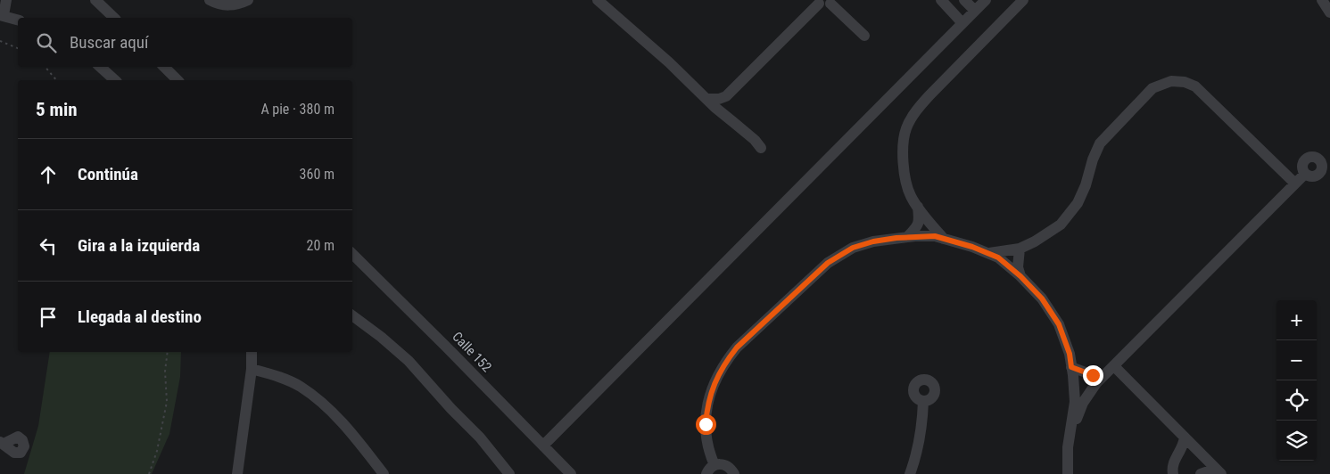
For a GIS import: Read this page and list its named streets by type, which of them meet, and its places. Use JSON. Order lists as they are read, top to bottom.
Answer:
{
  "streets": {
    "street": ["Calle 152"]
  },
  "page": {
    "search": "Buscar aquí",
    "heading": ["5 min", "A pie · 380 m"],
    "list": [
      ["Continúa", "360 m"],
      ["Gira a la izquierda", "20 m"],
      "Llegada al destino"
    ],
    "map_buttons": ["+", "−"]
  }
}
